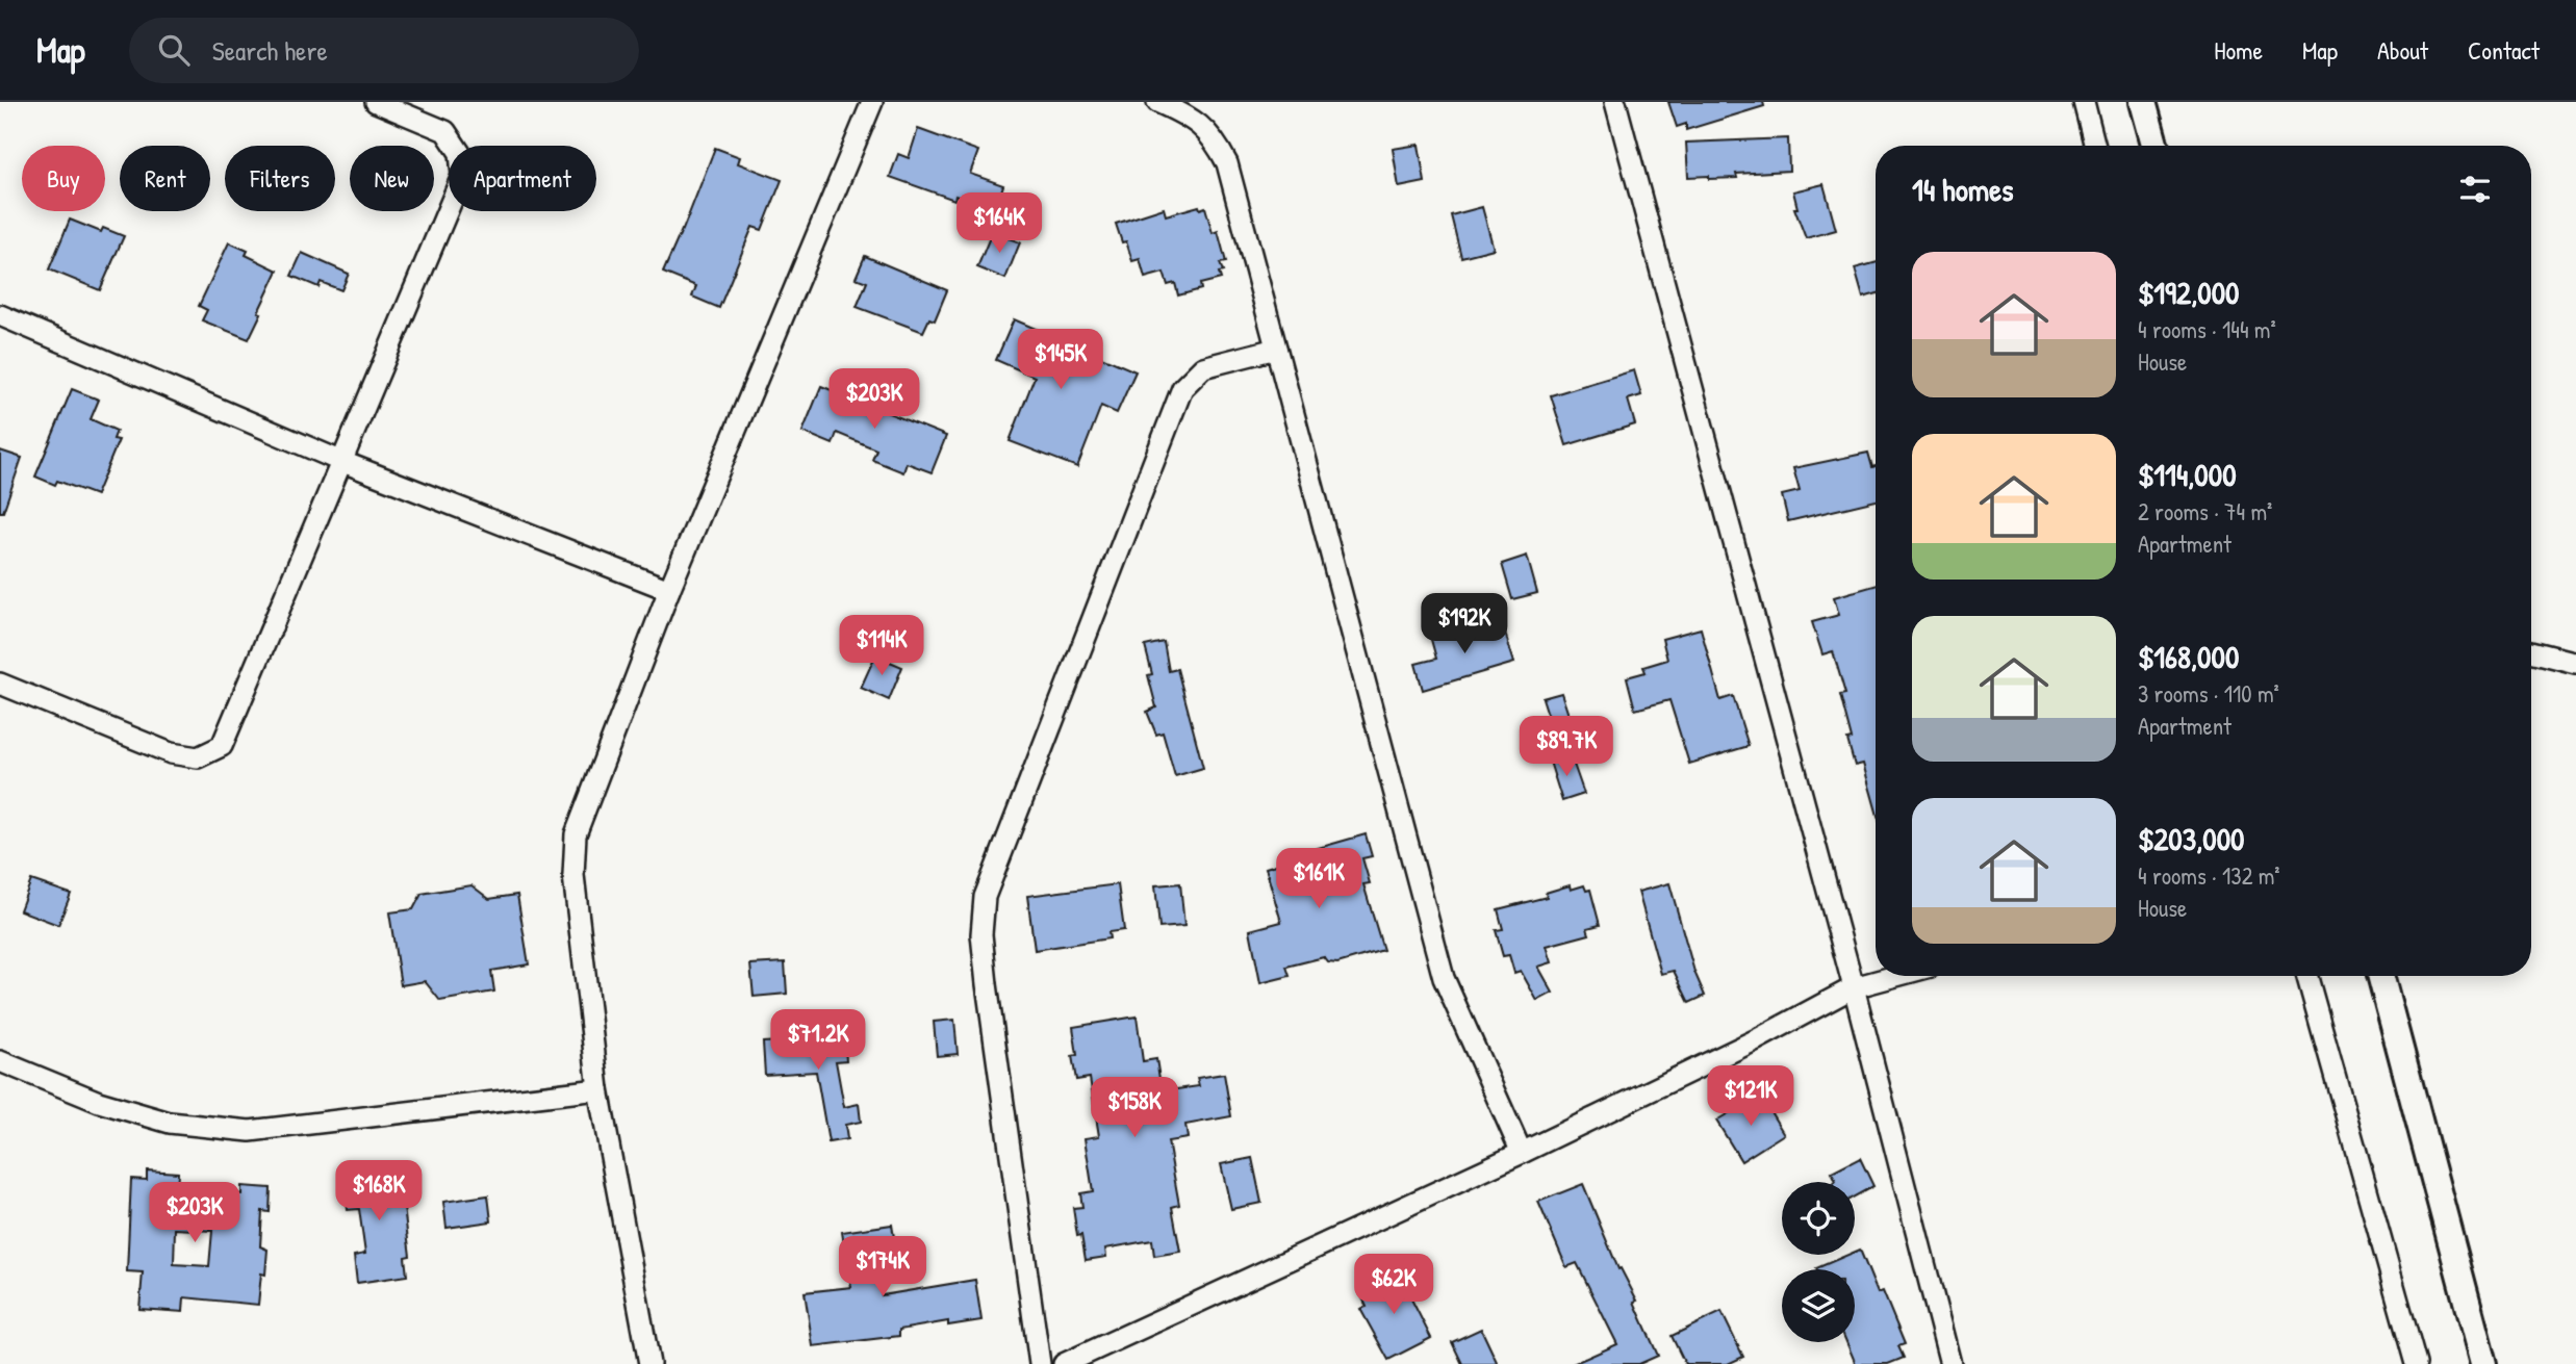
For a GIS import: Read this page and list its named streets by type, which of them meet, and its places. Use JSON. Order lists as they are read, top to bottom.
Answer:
{
  "page": {
    "header": "Map",
    "search": "Search here",
    "nav": [
      "Home",
      "Map",
      "About",
      "Contact"
    ],
    "chip": [
      "Buy",
      "Rent",
      "Filters",
      "New",
      "Apartment"
    ],
    "heading": "14 homes",
    "price": [
      "$164K",
      "$145K",
      "$203K",
      "$192K",
      "$114K",
      "$89.7K",
      "$161K",
      "$71.2K",
      "$121K",
      "$158K",
      "$168K",
      "$203K",
      "$174K",
      "$62K"
    ],
    "list": [
      {
        "name": "$192,000",
        "note": "4 rooms · 144 m² · House"
      },
      {
        "name": "$114,000",
        "note": "2 rooms · 74 m² · Apartment"
      },
      {
        "name": "$168,000",
        "note": "3 rooms · 110 m² · Apartment"
      },
      {
        "name": "$203,000",
        "note": "4 rooms · 132 m² · House"
      }
    ]
  }
}
